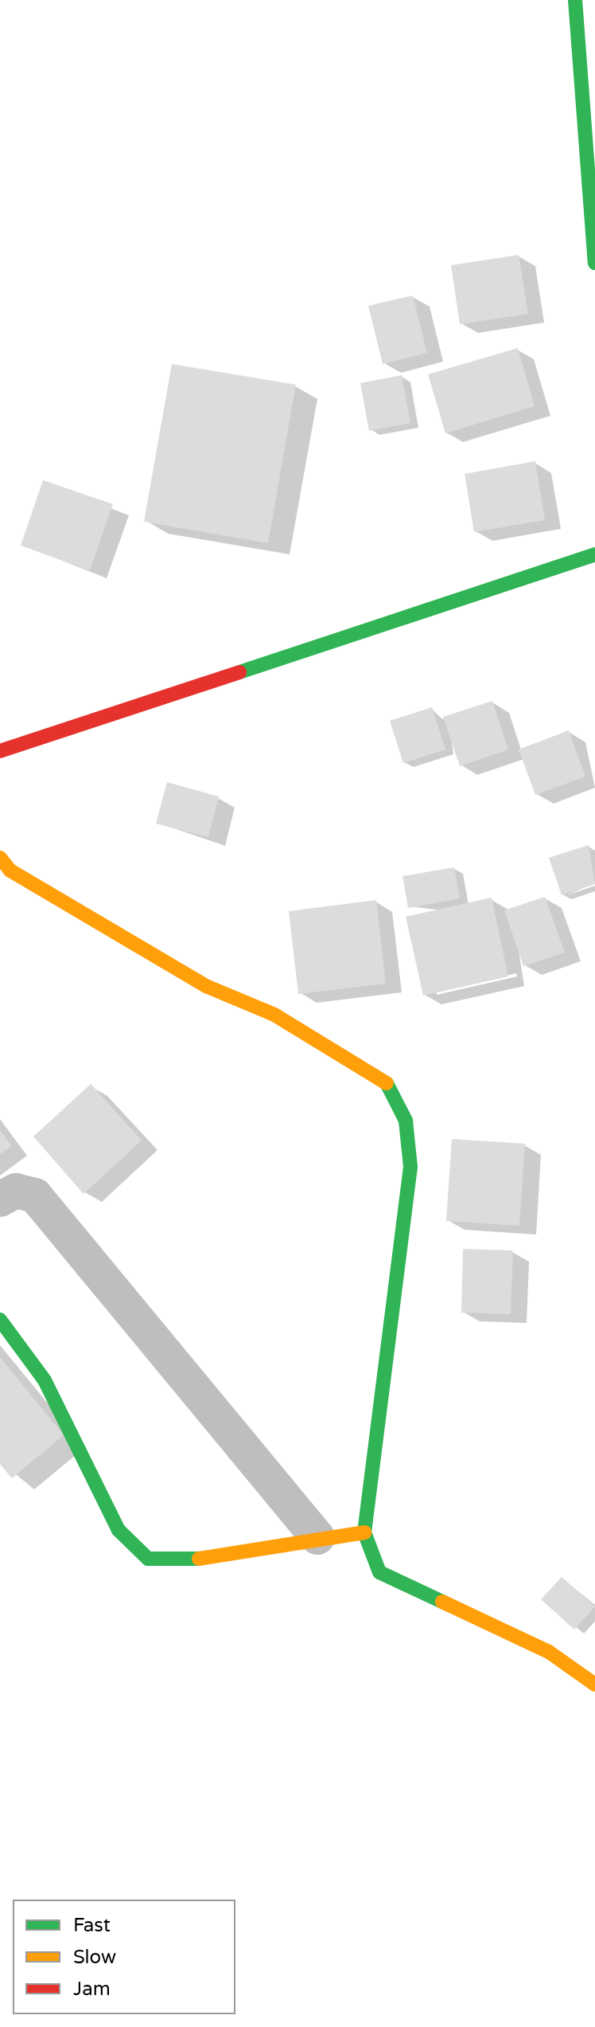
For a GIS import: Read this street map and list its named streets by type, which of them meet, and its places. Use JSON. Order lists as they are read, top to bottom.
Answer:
{
  "legend": ["Fast", "Slow", "Jam"]
}
